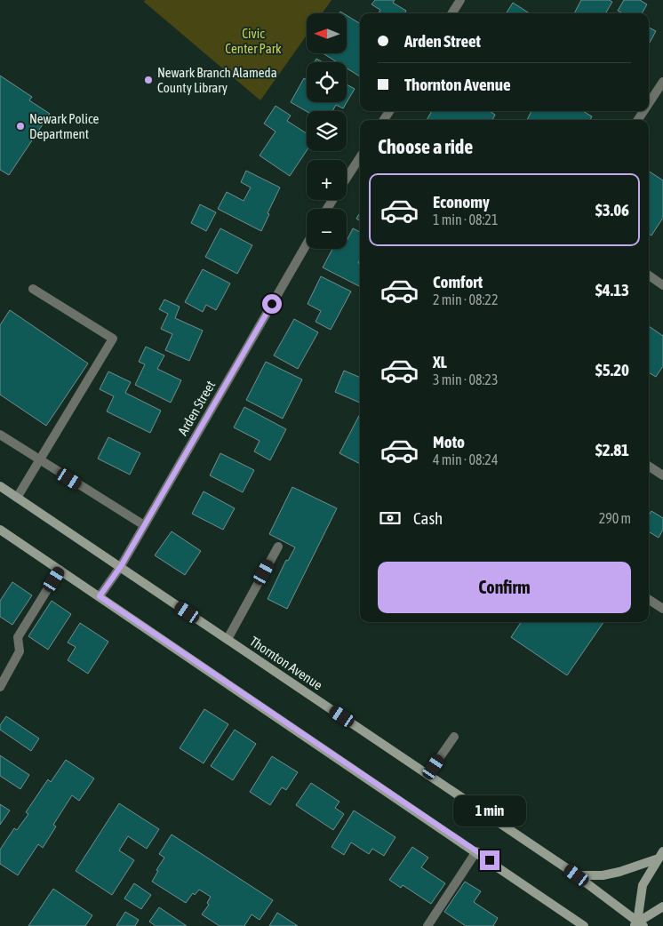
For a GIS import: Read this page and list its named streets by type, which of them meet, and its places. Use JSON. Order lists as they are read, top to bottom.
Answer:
{
  "streets": {
    "main road": ["Thornton Avenue"],
    "street": ["Arden Street"]
  },
  "crossings": [
    ["Arden Street", "Thornton Avenue"]
  ],
  "parks": ["Civic Center Park"],
  "places": ["Newark Branch Alameda County Library", "Newark Police Department"],
  "north": "left",
  "page": {
    "map_buttons": ["+", "−"],
    "banner": ["Arden Street", "Thornton Avenue"],
    "heading": "Choose a ride",
    "list": [
      {
        "name": "Economy",
        "note": "1 min · 08:21",
        "value": "$3.06"
      },
      {
        "name": "Comfort",
        "note": "2 min · 08:22",
        "value": "$4.13"
      },
      {
        "name": "XL",
        "note": "3 min · 08:23",
        "value": "$5.20"
      },
      {
        "name": "Moto",
        "note": "4 min · 08:24",
        "value": "$2.81"
      }
    ],
    "pay": ["Cash", "290 m"],
    "buttons": "Confirm",
    "bubble": "1 min"
  }
}
